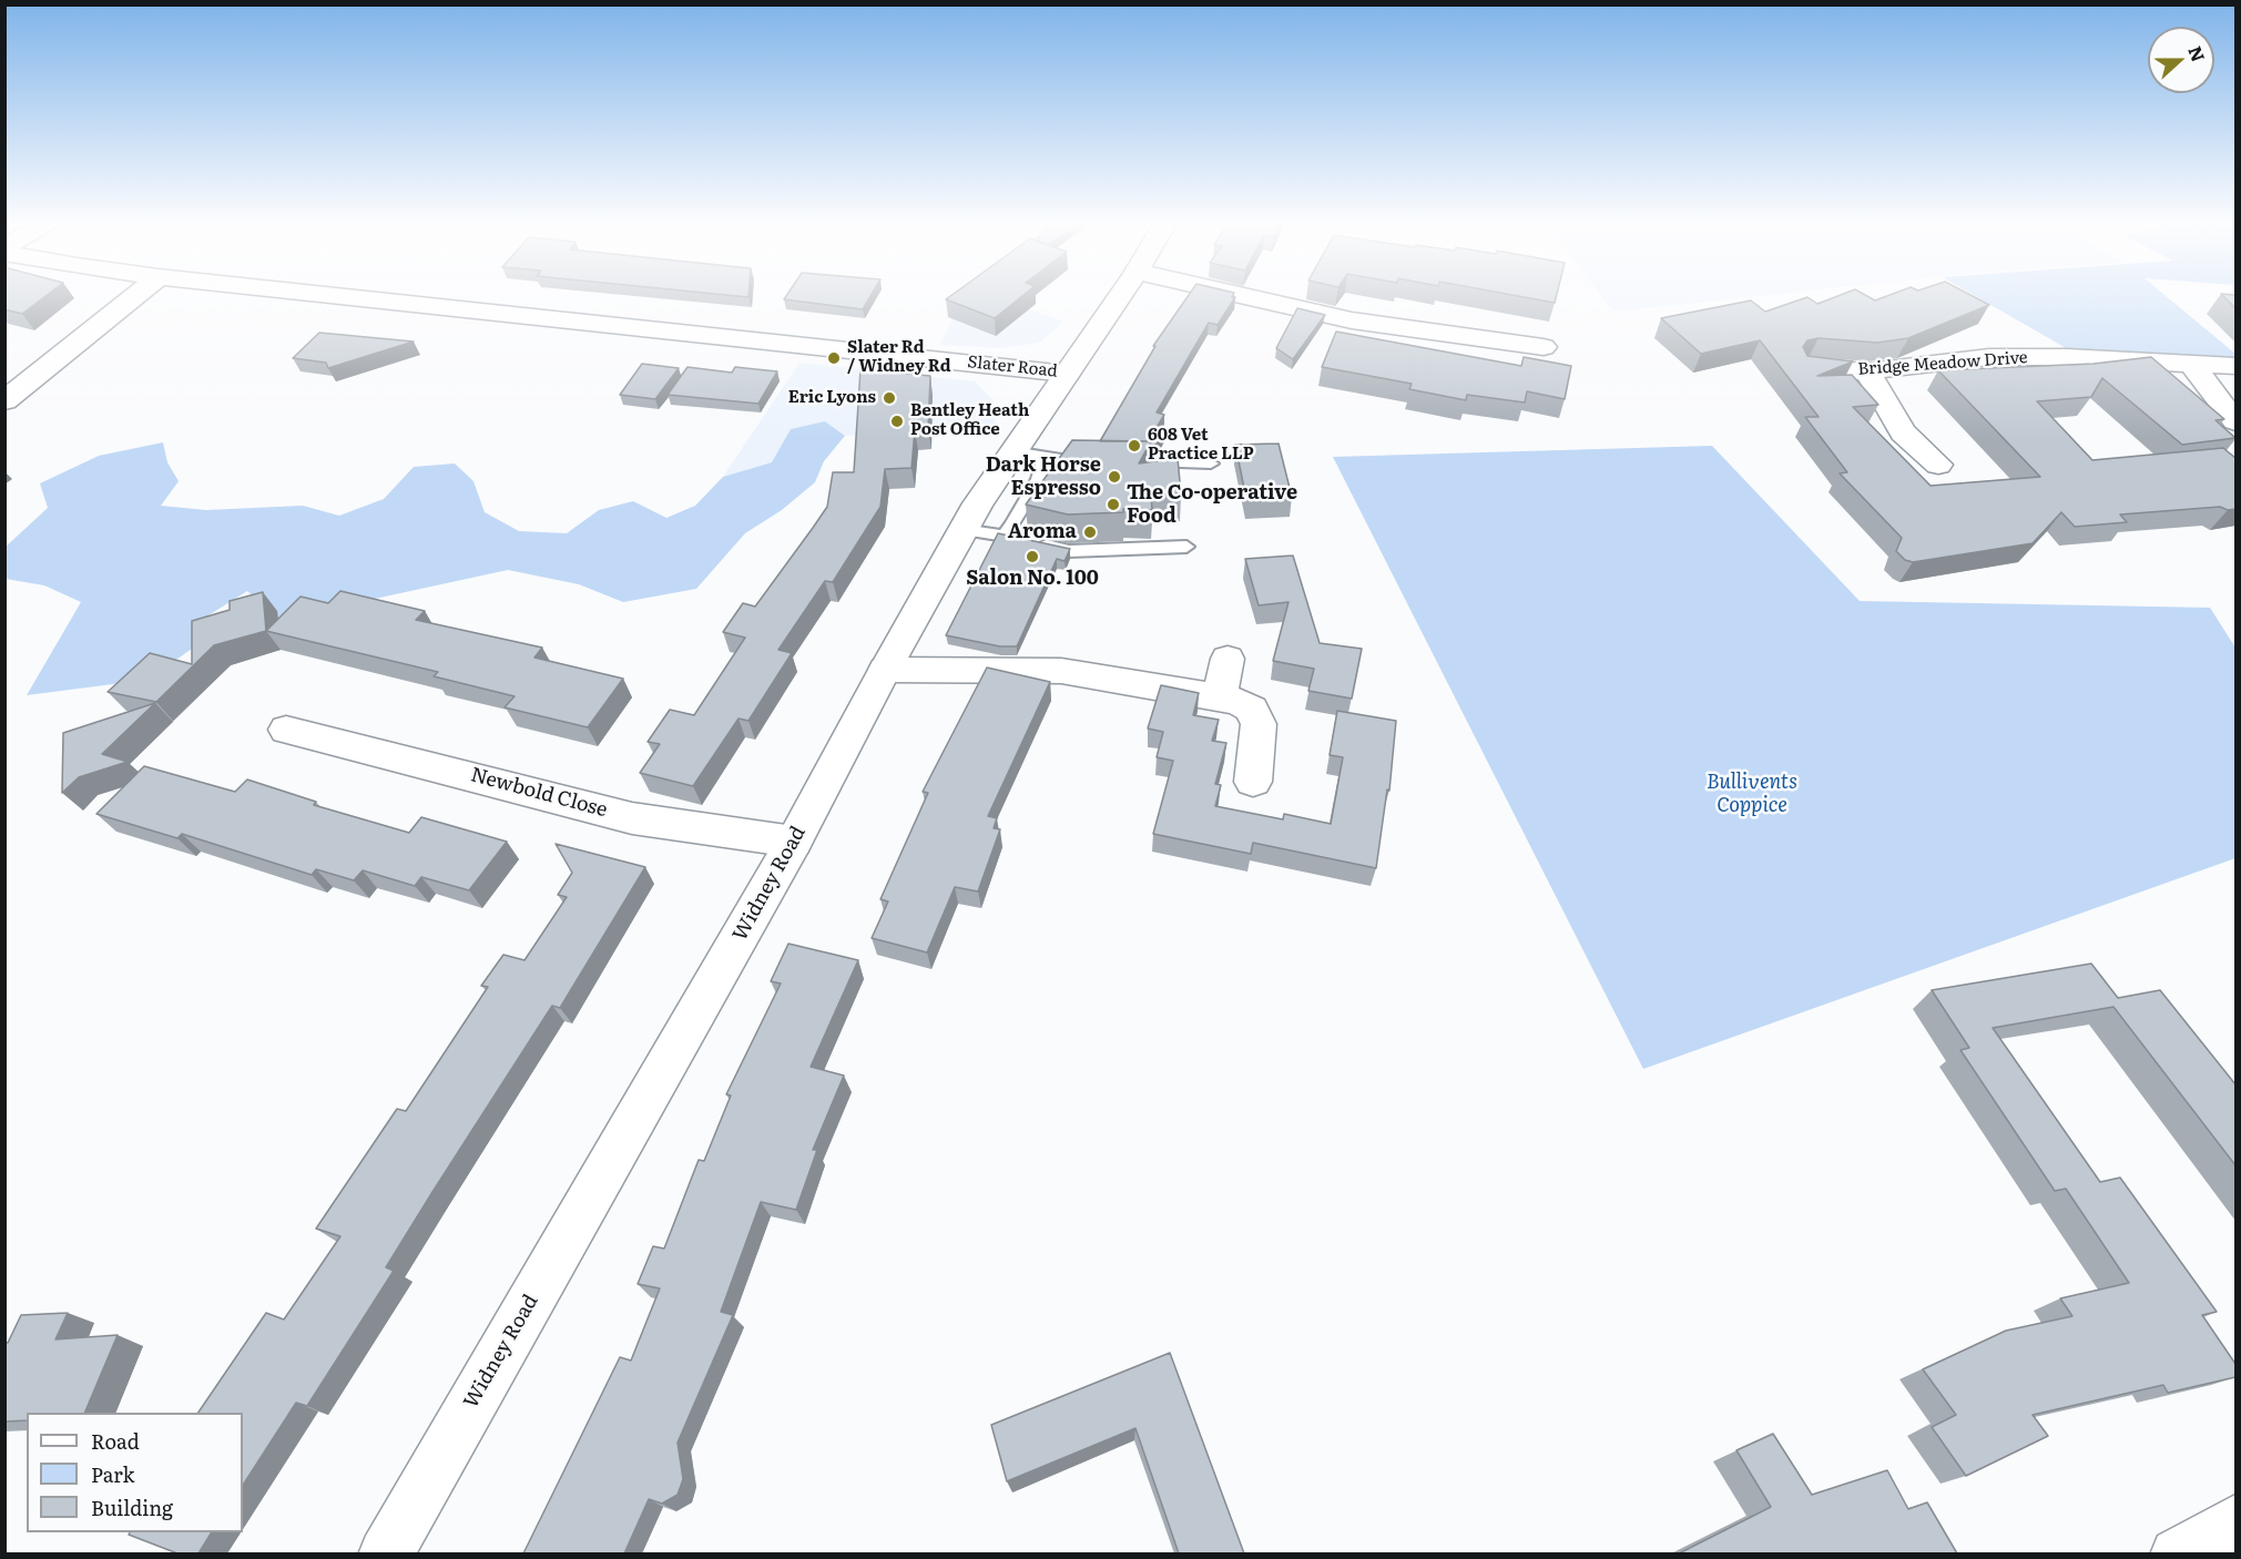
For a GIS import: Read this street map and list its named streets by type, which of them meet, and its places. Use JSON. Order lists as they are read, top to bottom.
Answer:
{
  "streets": {
    "street": [
      "Bridge Meadow Drive",
      "Slater Road",
      "Newbold Close",
      "Widney Road"
    ]
  },
  "crossings": [
    ["Slater Road", "Widney Road"],
    ["Newbold Close", "Widney Road"]
  ],
  "parks": ["Bullivents Coppice"],
  "places": [
    "Slater Rd / Widney Rd",
    "Eric Lyons",
    "Bentley Heath Post Office",
    "608 Vet Practice LLP",
    "Dark Horse Espresso",
    "The Co-operative Food",
    "Aroma",
    "Salon No. 100"
  ],
  "legend": ["Road", "Park", "Building"],
  "north": "right"
}
